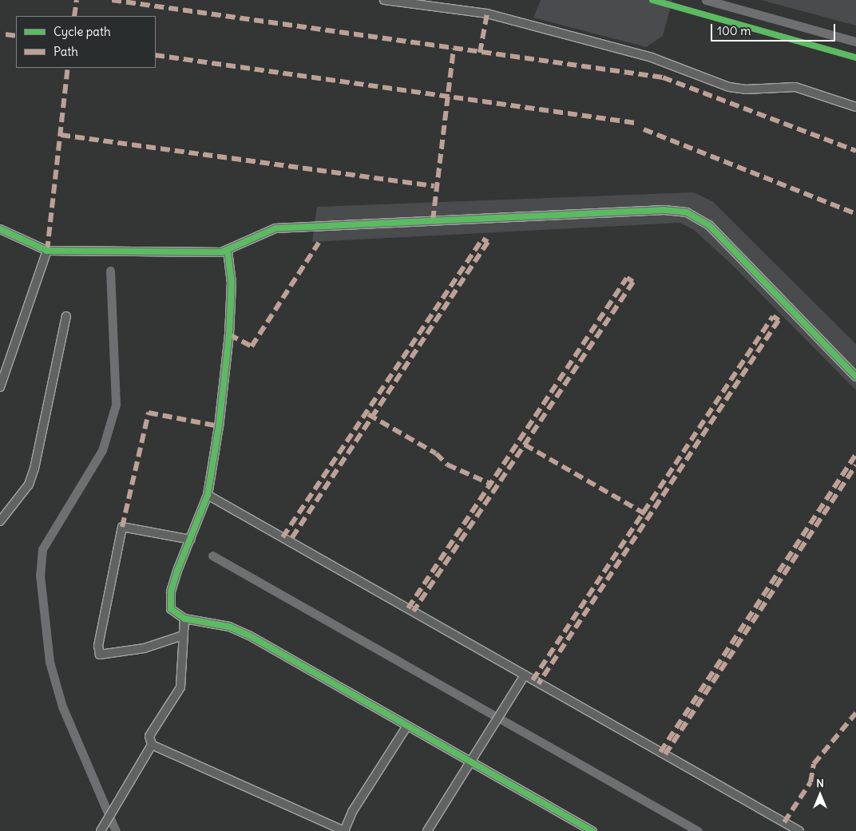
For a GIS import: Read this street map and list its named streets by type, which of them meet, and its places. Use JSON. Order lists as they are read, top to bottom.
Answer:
{
  "legend": ["Cycle path", "Path"],
  "scale_bar": "100 m",
  "north": "top"
}
